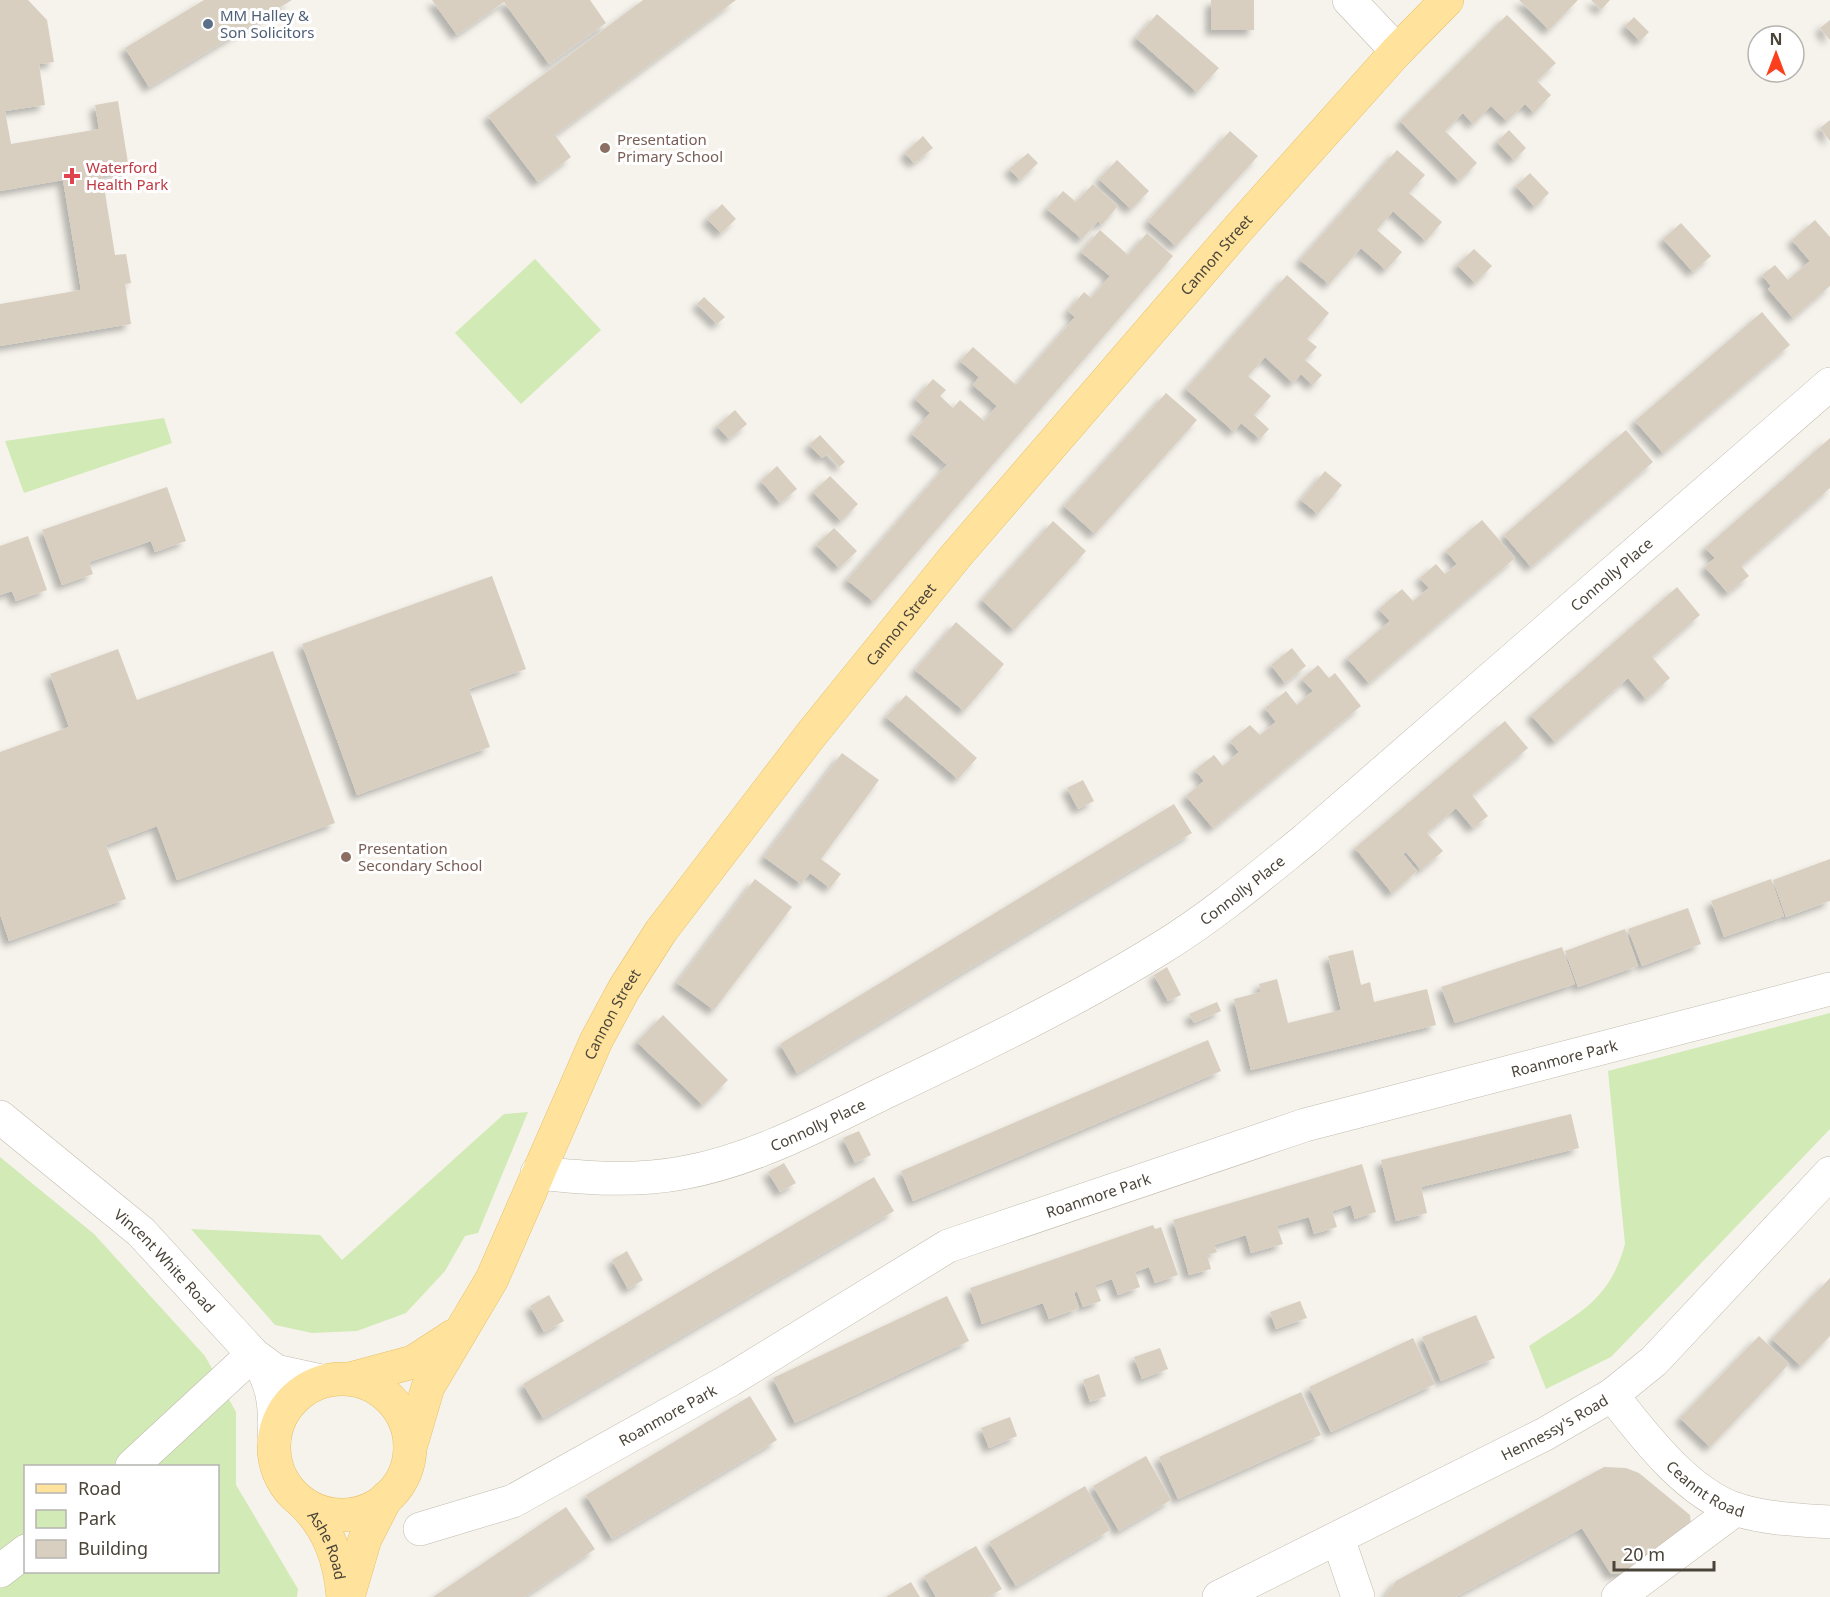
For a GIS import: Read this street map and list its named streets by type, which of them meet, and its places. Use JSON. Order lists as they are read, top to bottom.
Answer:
{
  "streets": {
    "main road": ["Cannon Street", "Ashe Road"],
    "street": [
      "Connolly Place",
      "Roanmore Park",
      "Vincent White Road",
      "Hennessy's Road",
      "Ceannt Road"
    ]
  },
  "crossings": [
    ["Cannon Street", "Connolly Place"],
    ["Cannon Street", "Vincent White Road"],
    ["Cannon Street", "Ashe Road"],
    ["Vincent White Road", "Ashe Road"],
    ["Hennessy's Road", "Ceannt Road"]
  ],
  "places": {
    "other": ["MM Halley & Son Solicitors", "Presentation Primary School", "Presentation Secondary School"],
    "health": ["Waterford Health Park"]
  },
  "legend": ["Road", "Park", "Building"],
  "scale_bar": "20 m",
  "north": "top"
}
